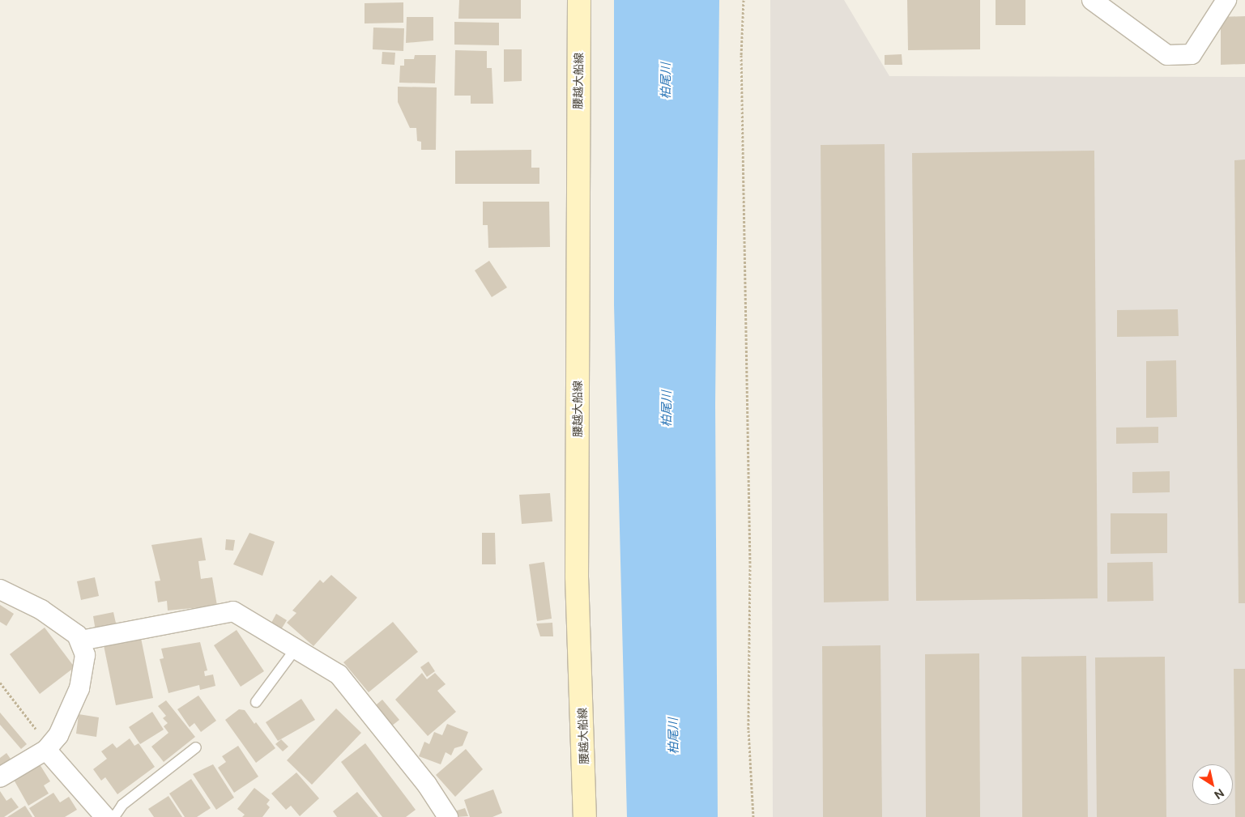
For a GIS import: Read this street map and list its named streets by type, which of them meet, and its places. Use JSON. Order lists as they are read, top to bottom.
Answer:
{
  "streets": {
    "main road": ["腰越大船線"]
  },
  "water": ["柏尾川"],
  "north": "bottom right"
}
